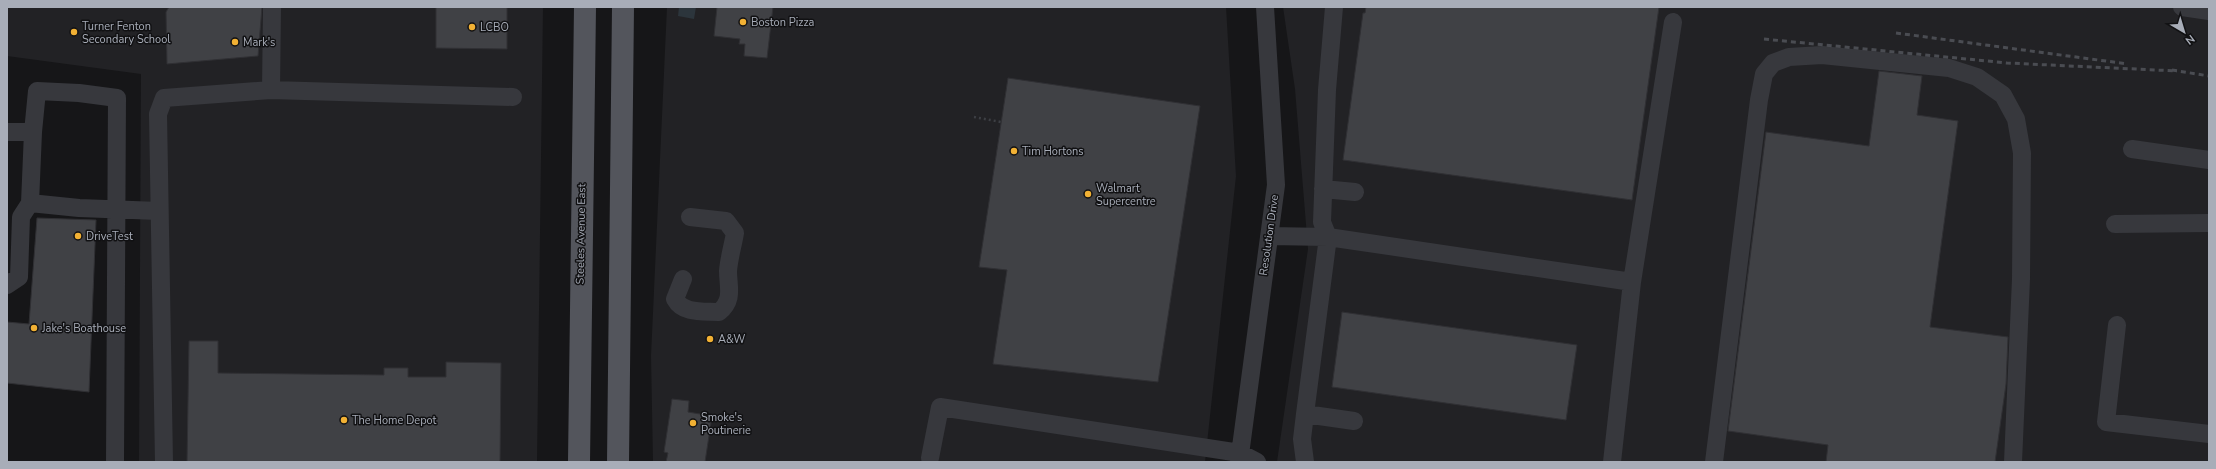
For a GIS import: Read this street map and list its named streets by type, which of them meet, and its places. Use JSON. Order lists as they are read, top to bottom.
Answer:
{
  "streets": {
    "main road": ["Steeles Avenue East"],
    "street": ["Resolution Drive"]
  },
  "places": [
    "Boston Pizza",
    "LCBO",
    "Turner Fenton Secondary School",
    "Mark's",
    "Tim Hortons",
    "Walmart Supercentre",
    "DriveTest",
    "Jake's Boathouse",
    "A&W",
    "The Home Depot",
    "Smoke's Poutinerie"
  ],
  "north": "bottom right"
}
